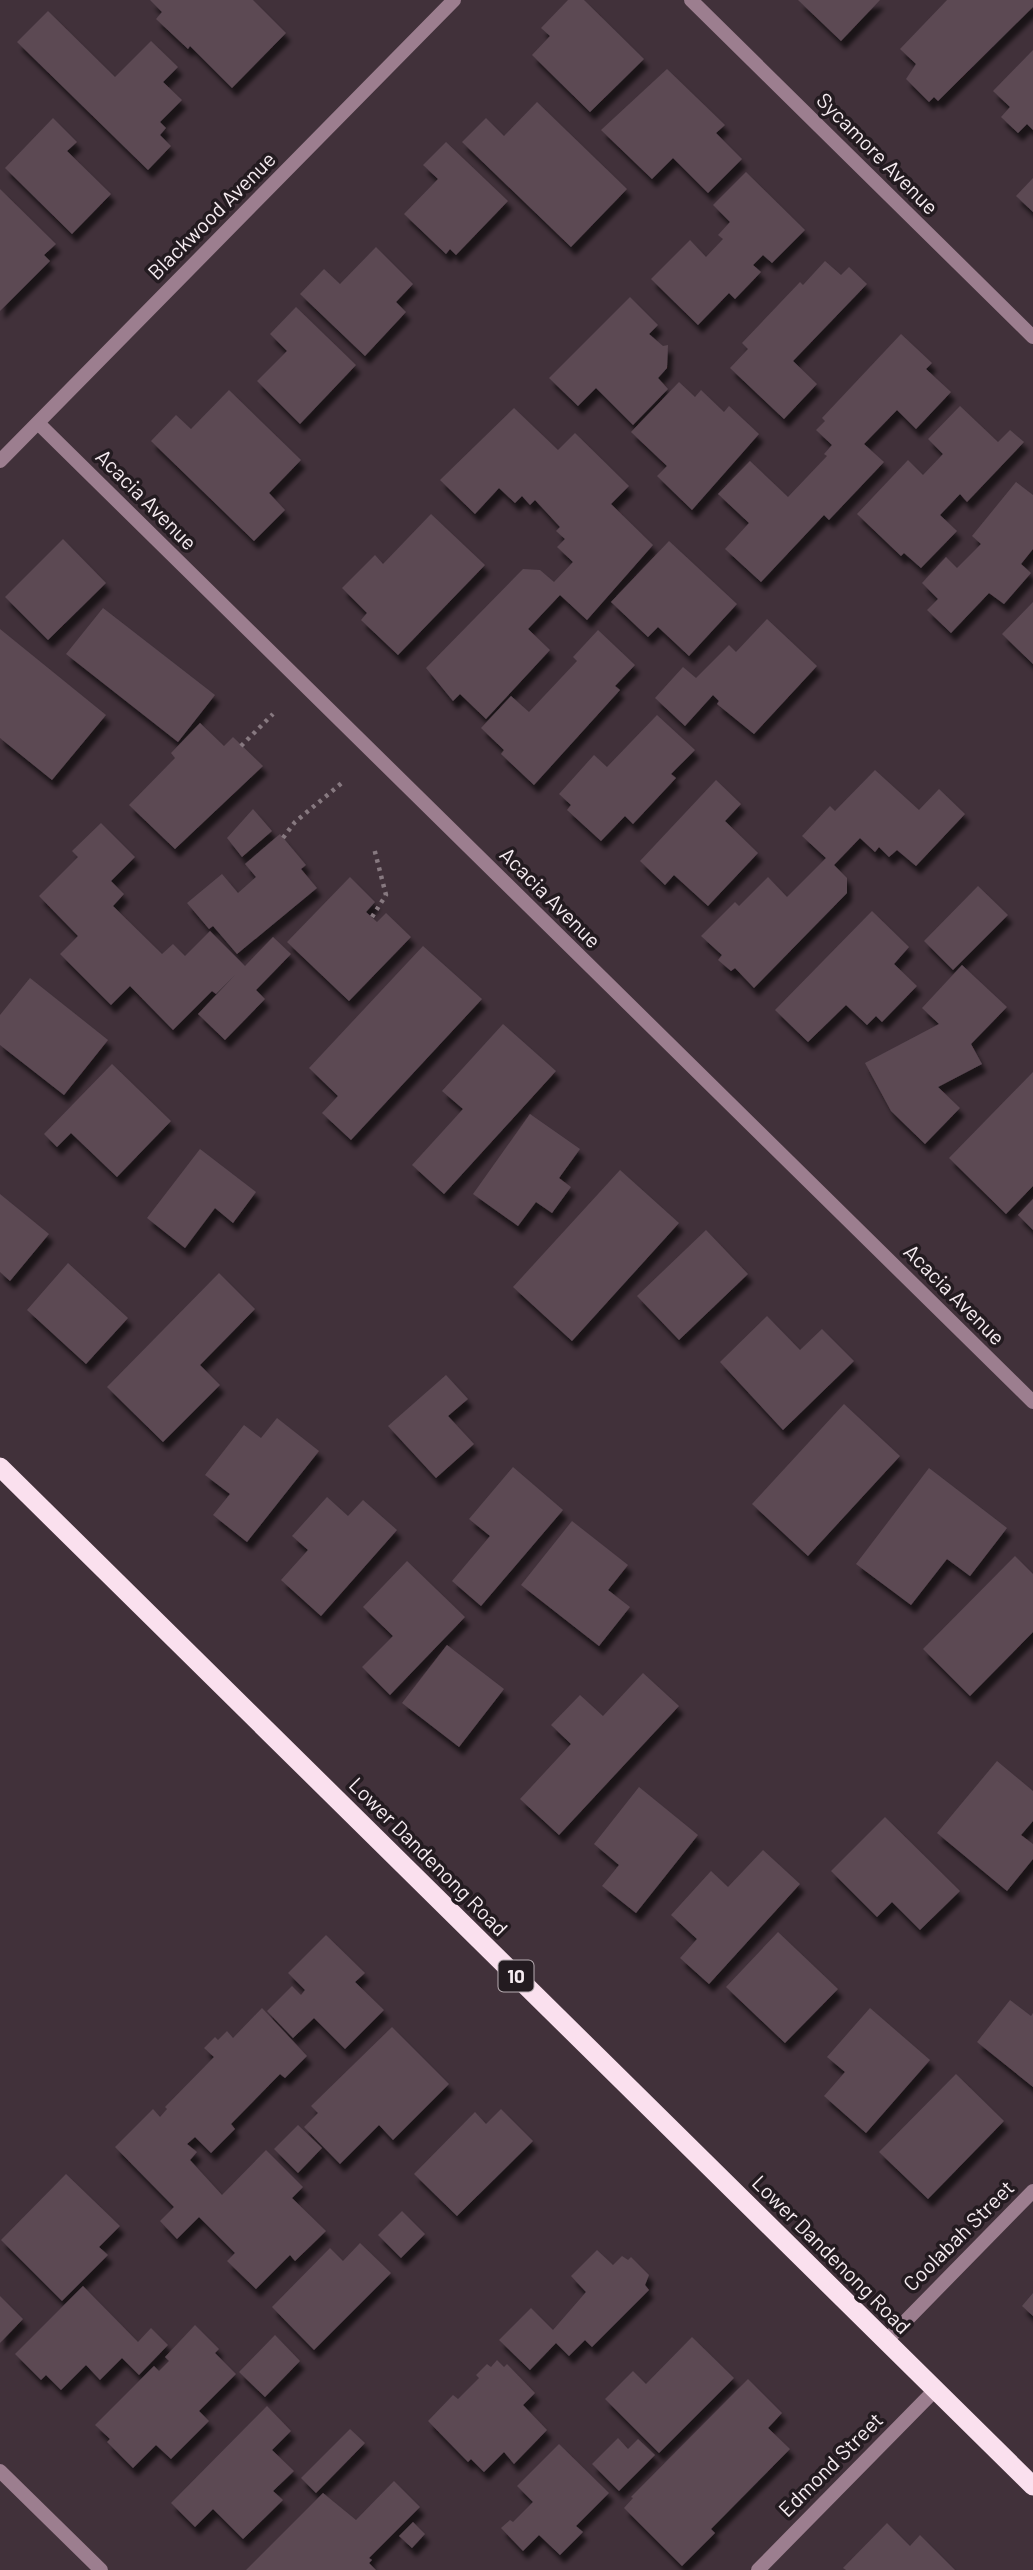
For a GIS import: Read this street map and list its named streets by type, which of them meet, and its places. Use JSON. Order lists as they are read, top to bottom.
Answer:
{
  "streets": {
    "highway": ["Lower Dandenong Road", "10"],
    "street": [
      "Sycamore Avenue",
      "Blackwood Avenue",
      "Acacia Avenue",
      "Coolabah Street",
      "Edmond Street"
    ]
  },
  "crossings": [
    ["Blackwood Avenue", "Acacia Avenue"],
    ["Lower Dandenong Road", "Coolabah Street"],
    ["Lower Dandenong Road", "Edmond Street"]
  ]
}
